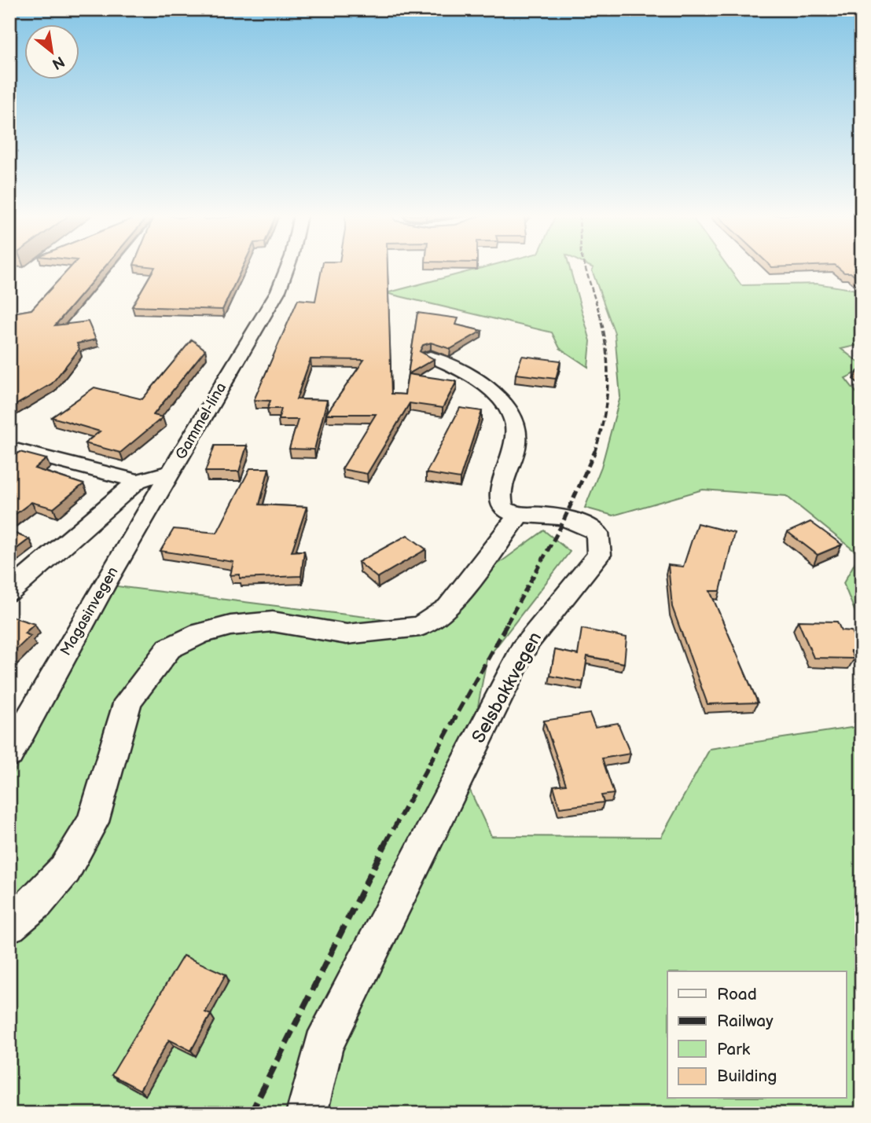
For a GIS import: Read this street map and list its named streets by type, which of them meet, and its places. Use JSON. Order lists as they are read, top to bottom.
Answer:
{
  "streets": {
    "street": ["Gammel-lina", "Magasinvegen", "Selsbakkvegen"]
  },
  "crossings": [
    ["Gammel-lina", "Magasinvegen"]
  ],
  "legend": [
    "Road",
    "Railway",
    "Park",
    "Building"
  ],
  "north": "bottom right"
}
